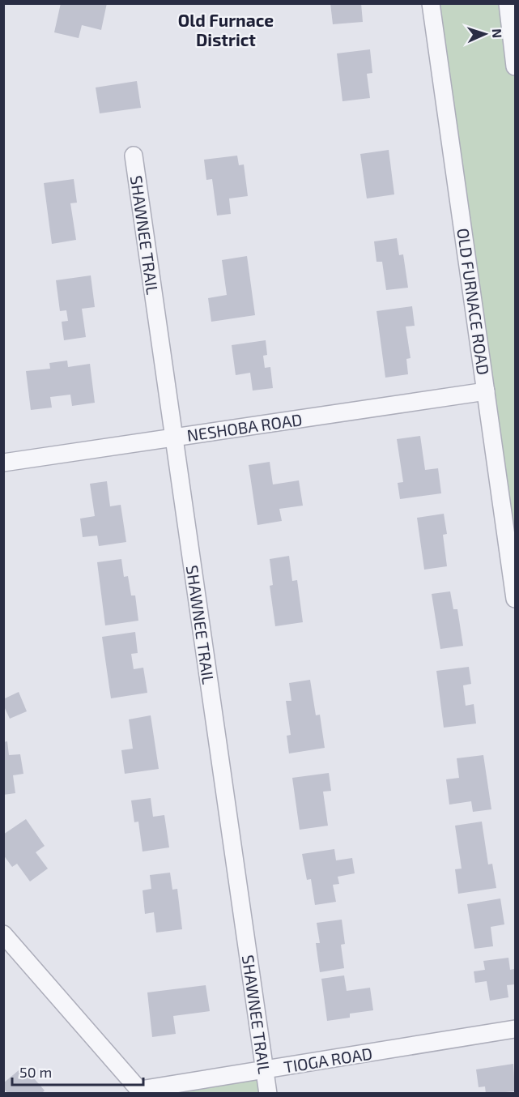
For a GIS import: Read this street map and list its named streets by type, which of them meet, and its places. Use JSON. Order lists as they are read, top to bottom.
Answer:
{
  "streets": {
    "street": [
      "SHAWNEE TRAIL",
      "OLD FURNACE ROAD",
      "NESHOBA ROAD",
      "TIOGA ROAD"
    ]
  },
  "crossings": [
    ["SHAWNEE TRAIL", "NESHOBA ROAD"],
    ["SHAWNEE TRAIL", "TIOGA ROAD"],
    ["OLD FURNACE ROAD", "NESHOBA ROAD"]
  ],
  "districts": ["Old Furnace District"],
  "scale_bar": "50 m",
  "north": "right"
}
